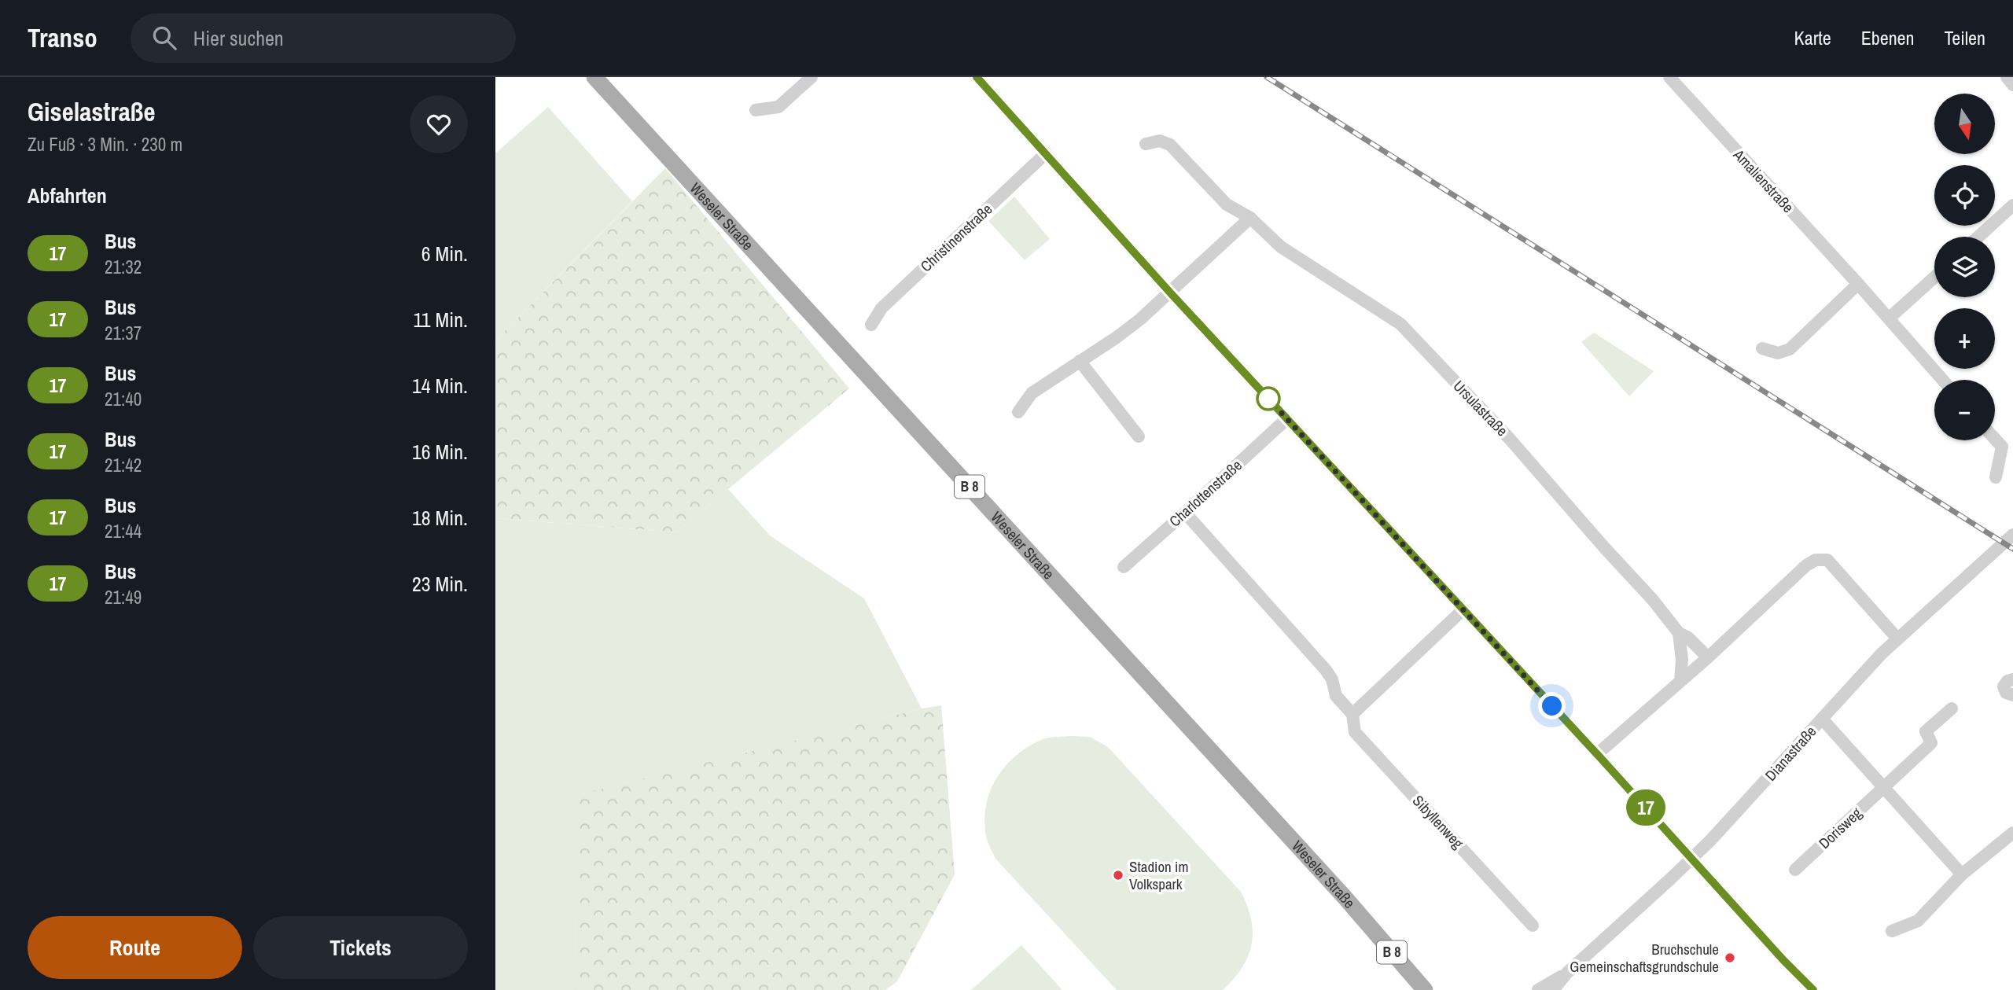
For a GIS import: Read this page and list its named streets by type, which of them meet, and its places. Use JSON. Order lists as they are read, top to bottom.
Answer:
{
  "streets": {
    "main road": ["Weseler Straße", "B 8"],
    "street": [
      "Amalienstraße",
      "Christinenstraße",
      "Ursulastraße",
      "Charlottenstraße",
      "Dianastraße",
      "Sibyllenweg",
      "Dorisweg"
    ]
  },
  "crossings": [
    ["Charlottenstraße", "Sibyllenweg"]
  ],
  "places": ["Stadion im Volkspark", "Bruchschule Gemeinschaftsgrundschule"],
  "lines": ["bus line 17"],
  "north": "bottom",
  "page": {
    "header": "Transo",
    "search": "Hier suchen",
    "nav": ["Karte", "Ebenen", "Teilen"],
    "heading": [
      ["Giselastraße", "Zu Fuß · 3 Min. · 230 m"],
      "Abfahrten"
    ],
    "on_map": "17",
    "map_buttons": ["+", "−"],
    "list": [
      {
        "mark": "17",
        "name": "Bus",
        "note": "21:32",
        "value": "6 Min."
      },
      {
        "mark": "17",
        "name": "Bus",
        "note": "21:37",
        "value": "11 Min."
      },
      {
        "mark": "17",
        "name": "Bus",
        "note": "21:40",
        "value": "14 Min."
      },
      {
        "mark": "17",
        "name": "Bus",
        "note": "21:42",
        "value": "16 Min."
      },
      {
        "mark": "17",
        "name": "Bus",
        "note": "21:44",
        "value": "18 Min."
      },
      {
        "mark": "17",
        "name": "Bus",
        "note": "21:49",
        "value": "23 Min."
      }
    ],
    "buttons": ["Route", "Tickets"]
  }
}
